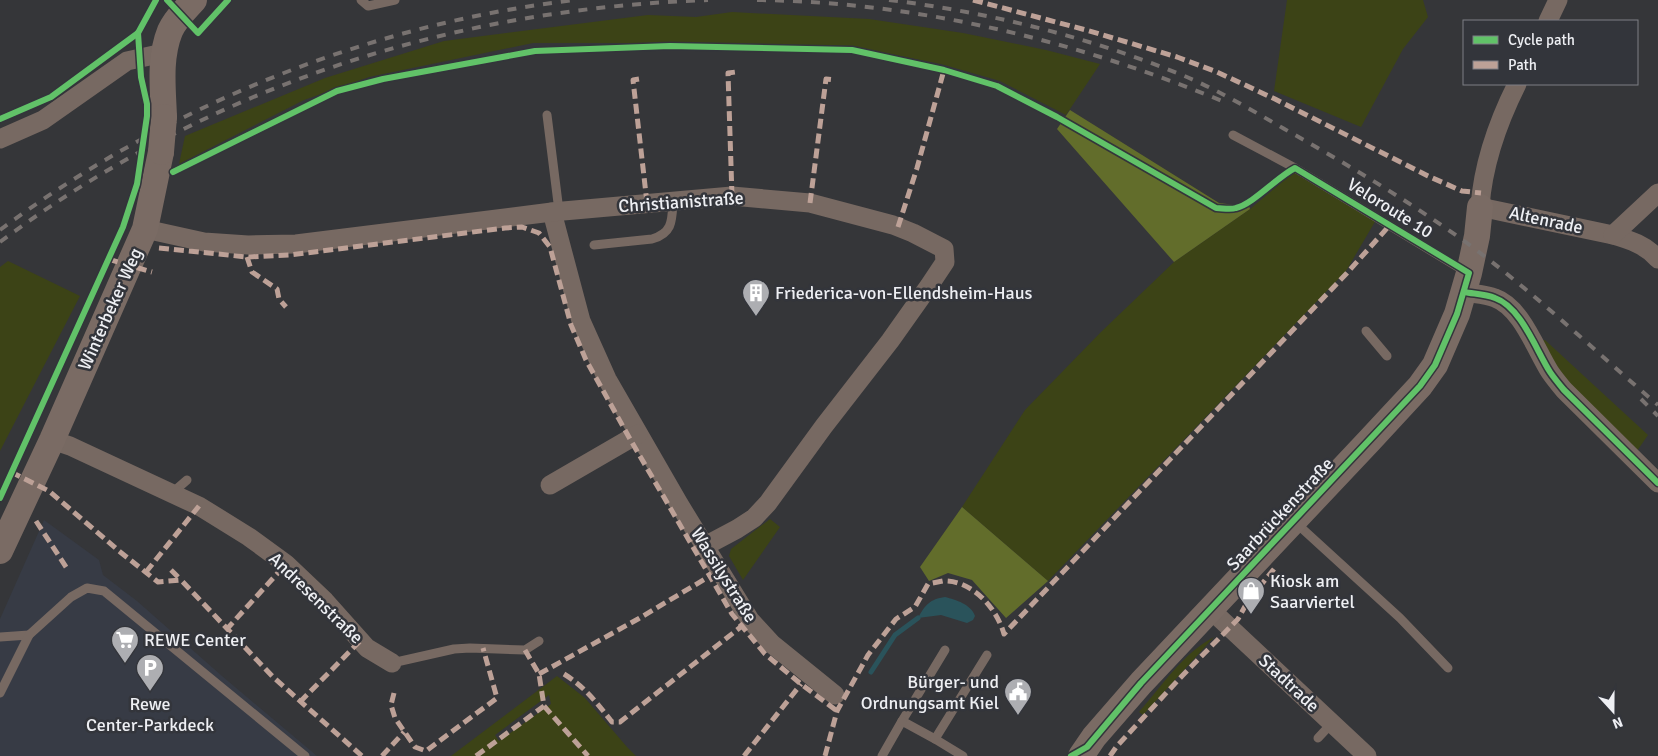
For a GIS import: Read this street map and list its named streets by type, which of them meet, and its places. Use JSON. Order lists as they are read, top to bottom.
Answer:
{
  "streets": {
    "street": [
      "Christianistraße",
      "Altenrade",
      "Winterbeker Weg",
      "Saarbrückenstraße",
      "Wassilystraße",
      "Andresenstraße",
      "Stadtrade"
    ],
    "lane": ["Veloroute 10"]
  },
  "crossings": [
    ["Christianistraße", "Winterbeker Weg"],
    ["Christianistraße", "Wassilystraße"],
    ["Veloroute 10", "Saarbrückenstraße"],
    ["Altenrade", "Saarbrückenstraße"],
    ["Winterbeker Weg", "Andresenstraße"],
    ["Saarbrückenstraße", "Stadtrade"]
  ],
  "places": {
    "building": ["Friederica-von-Ellendsheim-Haus"],
    "shop": ["Kiosk am Saarviertel"],
    "supermarket": ["REWE Center"],
    "parking": ["Rewe Center-Parkdeck"],
    "public building": ["Bürger- und Ordnungsamt Kiel"]
  },
  "legend": ["Cycle path", "Path"],
  "north": "bottom"
}
